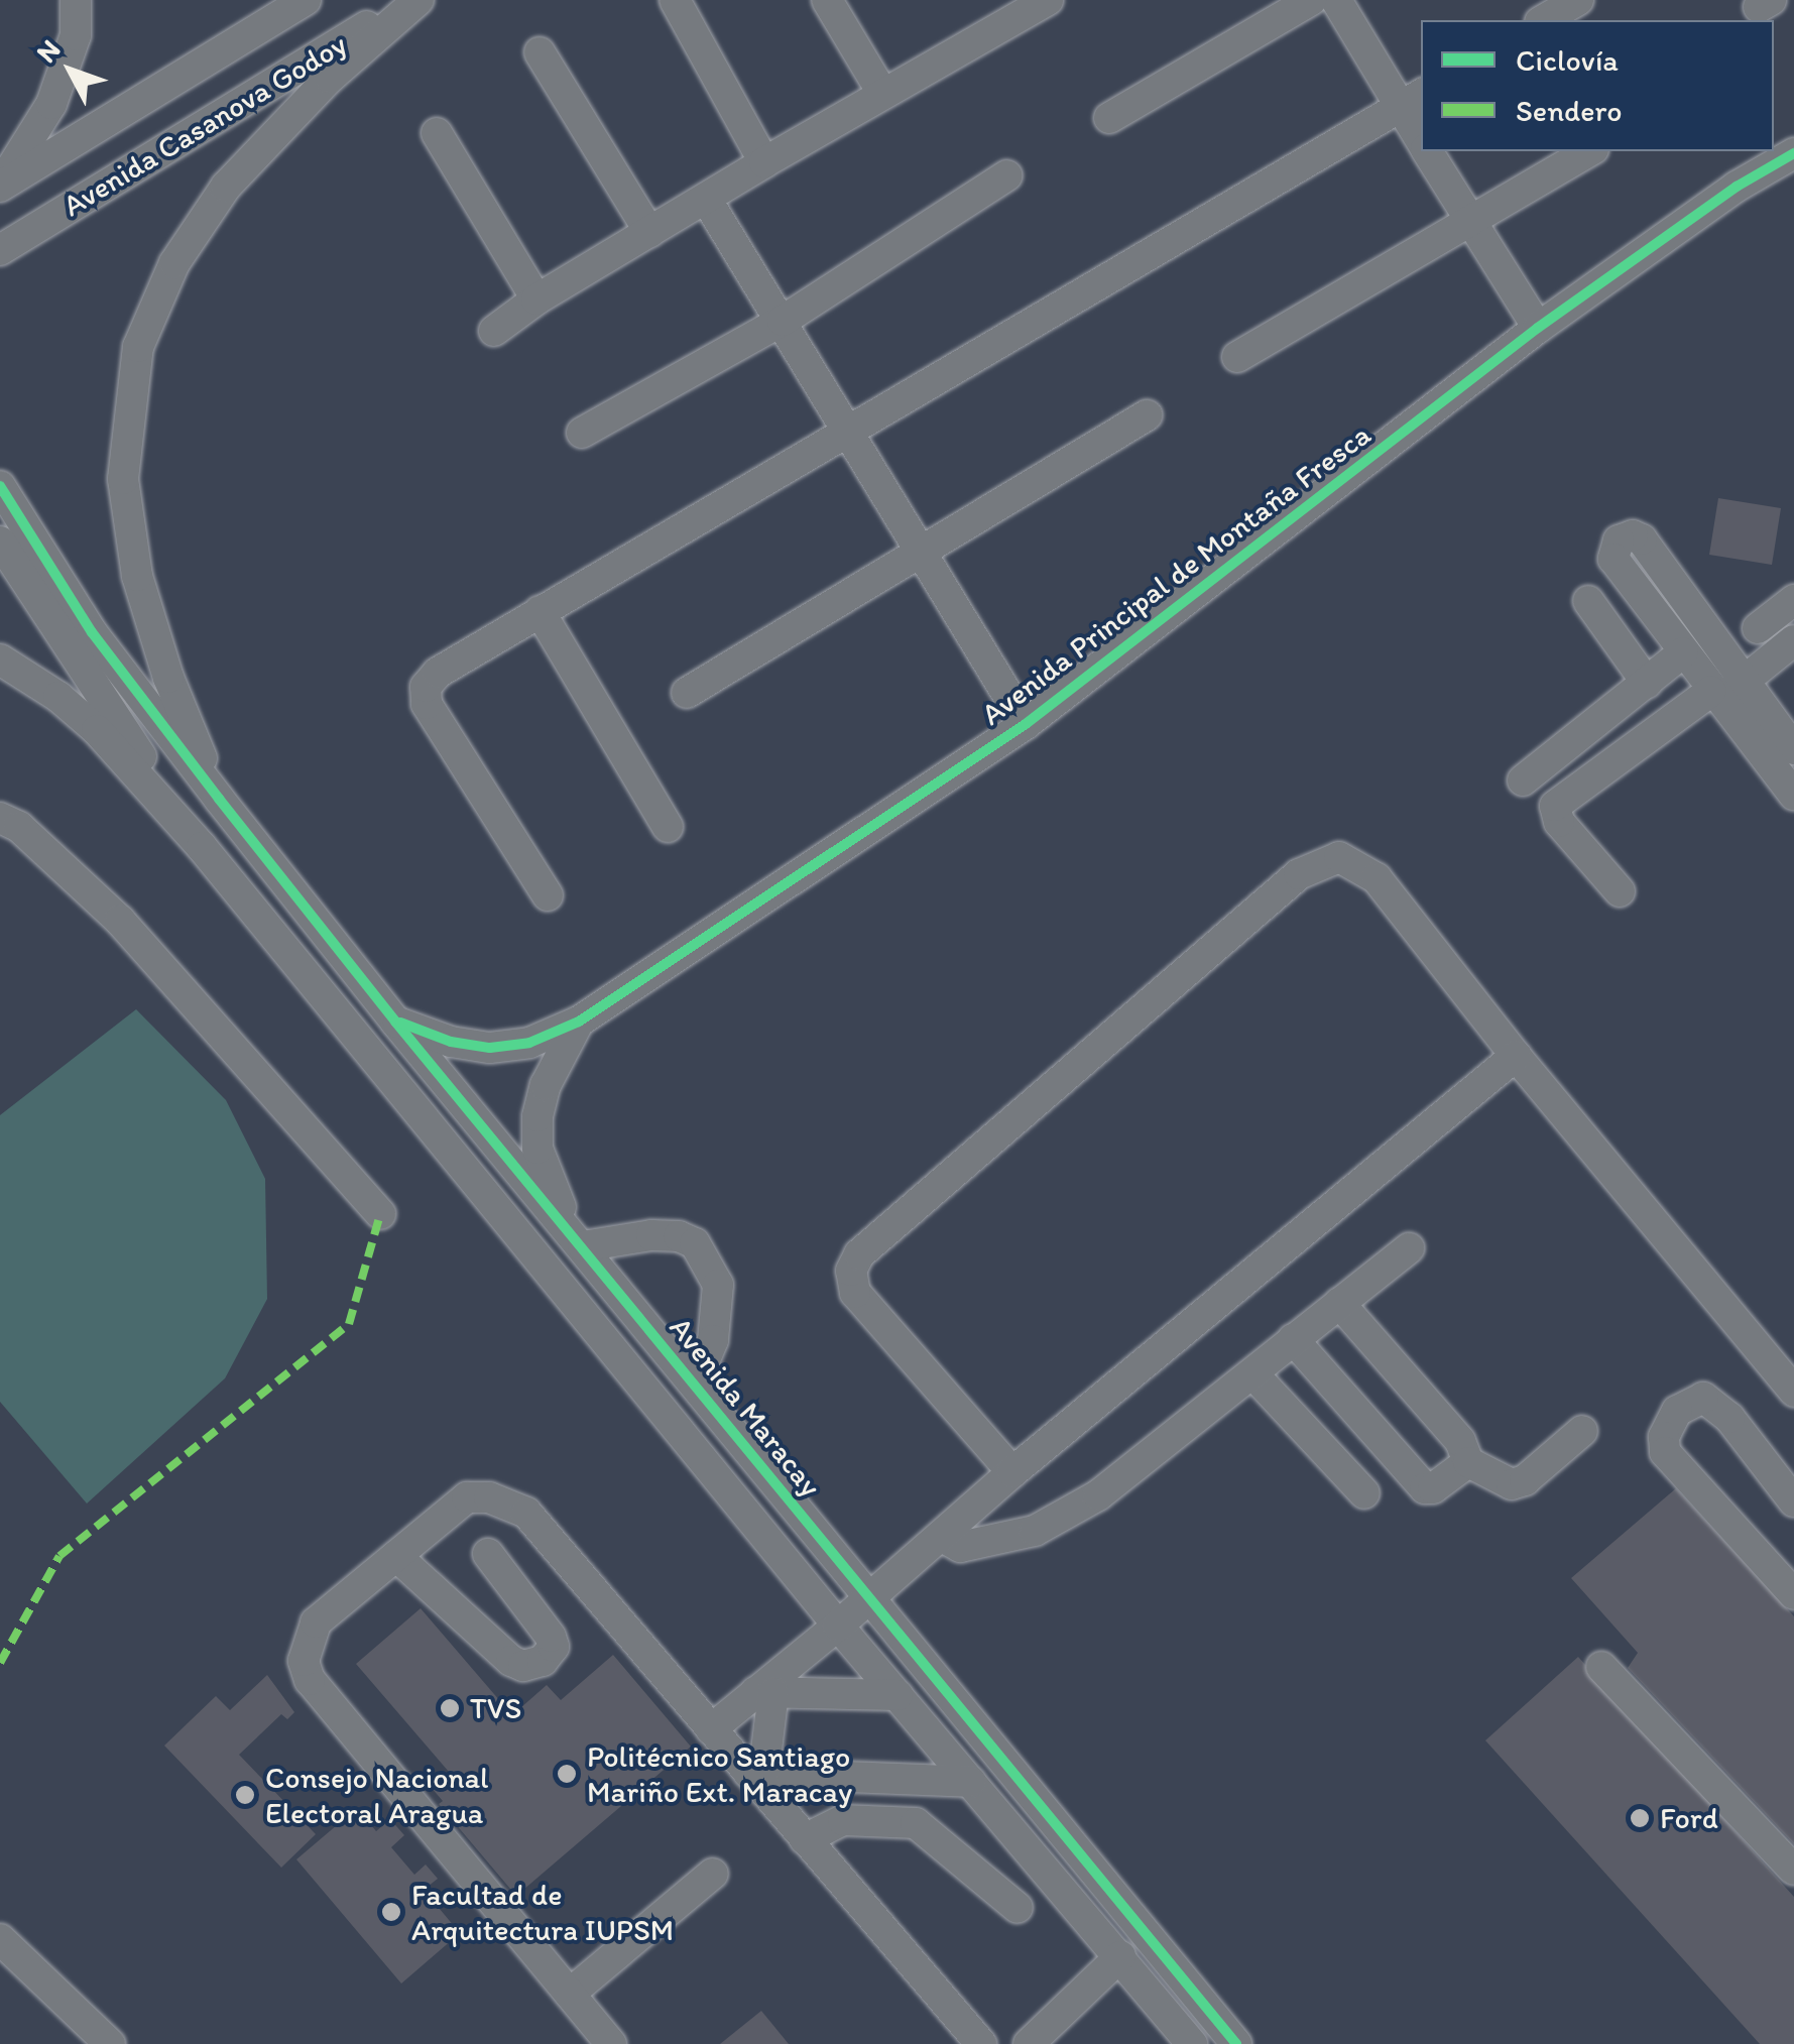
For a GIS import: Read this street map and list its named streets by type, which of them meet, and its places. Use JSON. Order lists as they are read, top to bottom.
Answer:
{
  "streets": {
    "street": ["Avenida Casanova Godoy", "Avenida Principal de Montaña Fresca", "Avenida Maracay"]
  },
  "crossings": [
    ["Avenida Principal de Montaña Fresca", "Avenida Maracay"]
  ],
  "places": [
    "TVS",
    "Politécnico Santiago Mariño Ext. Maracay",
    "Consejo Nacional Electoral Aragua",
    "Ford",
    "Facultad de Arquitectura IUPSM"
  ],
  "legend": ["Ciclovía", "Sendero"],
  "north": "top left"
}
